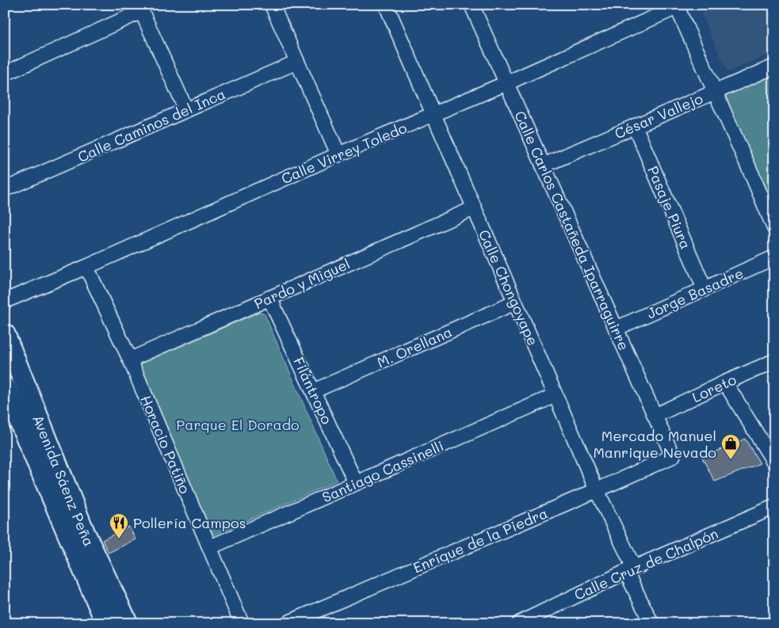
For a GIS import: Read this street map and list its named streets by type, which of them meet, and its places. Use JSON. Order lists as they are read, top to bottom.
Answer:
{
  "streets": {
    "street": [
      "César Vallejo",
      "Calle Caminos del Inca",
      "Calle Virrey Toledo",
      "Pasaje Piura",
      "Calle Carlos Castañeda Iparraguirre",
      "Pardo y Miguel",
      "Calle Chongoyape",
      "Jorge Basadre",
      "M. Orellana",
      "Loreto",
      "Filántropo",
      "Horacio Patiño",
      "Santiago Cassinelli",
      "Avenida Sáenz Peña",
      "Enrique de la Piedra",
      "Calle Cruz de Chalpón"
    ]
  },
  "crossings": [
    ["César Vallejo", "Pasaje Piura"],
    ["César Vallejo", "Calle Carlos Castañeda Iparraguirre"],
    ["Calle Virrey Toledo", "Calle Carlos Castañeda Iparraguirre"],
    ["Calle Virrey Toledo", "Calle Chongoyape"],
    ["Calle Virrey Toledo", "Horacio Patiño"],
    ["Pasaje Piura", "Jorge Basadre"],
    ["Calle Carlos Castañeda Iparraguirre", "Jorge Basadre"],
    ["Calle Carlos Castañeda Iparraguirre", "Loreto"],
    ["Calle Carlos Castañeda Iparraguirre", "Enrique de la Piedra"],
    ["Pardo y Miguel", "Calle Chongoyape"],
    ["Pardo y Miguel", "Filántropo"],
    ["Pardo y Miguel", "Horacio Patiño"],
    ["Calle Chongoyape", "M. Orellana"],
    ["Calle Chongoyape", "Santiago Cassinelli"],
    ["Calle Chongoyape", "Enrique de la Piedra"],
    ["Calle Chongoyape", "Calle Cruz de Chalpón"],
    ["M. Orellana", "Filántropo"],
    ["Filántropo", "Santiago Cassinelli"],
    ["Horacio Patiño", "Santiago Cassinelli"]
  ],
  "parks": ["Parque El Dorado"],
  "places": {
    "shop": ["Mercado Manuel Manrique Nevado"],
    "restaurant": ["Pollería Campos"]
  }
}
